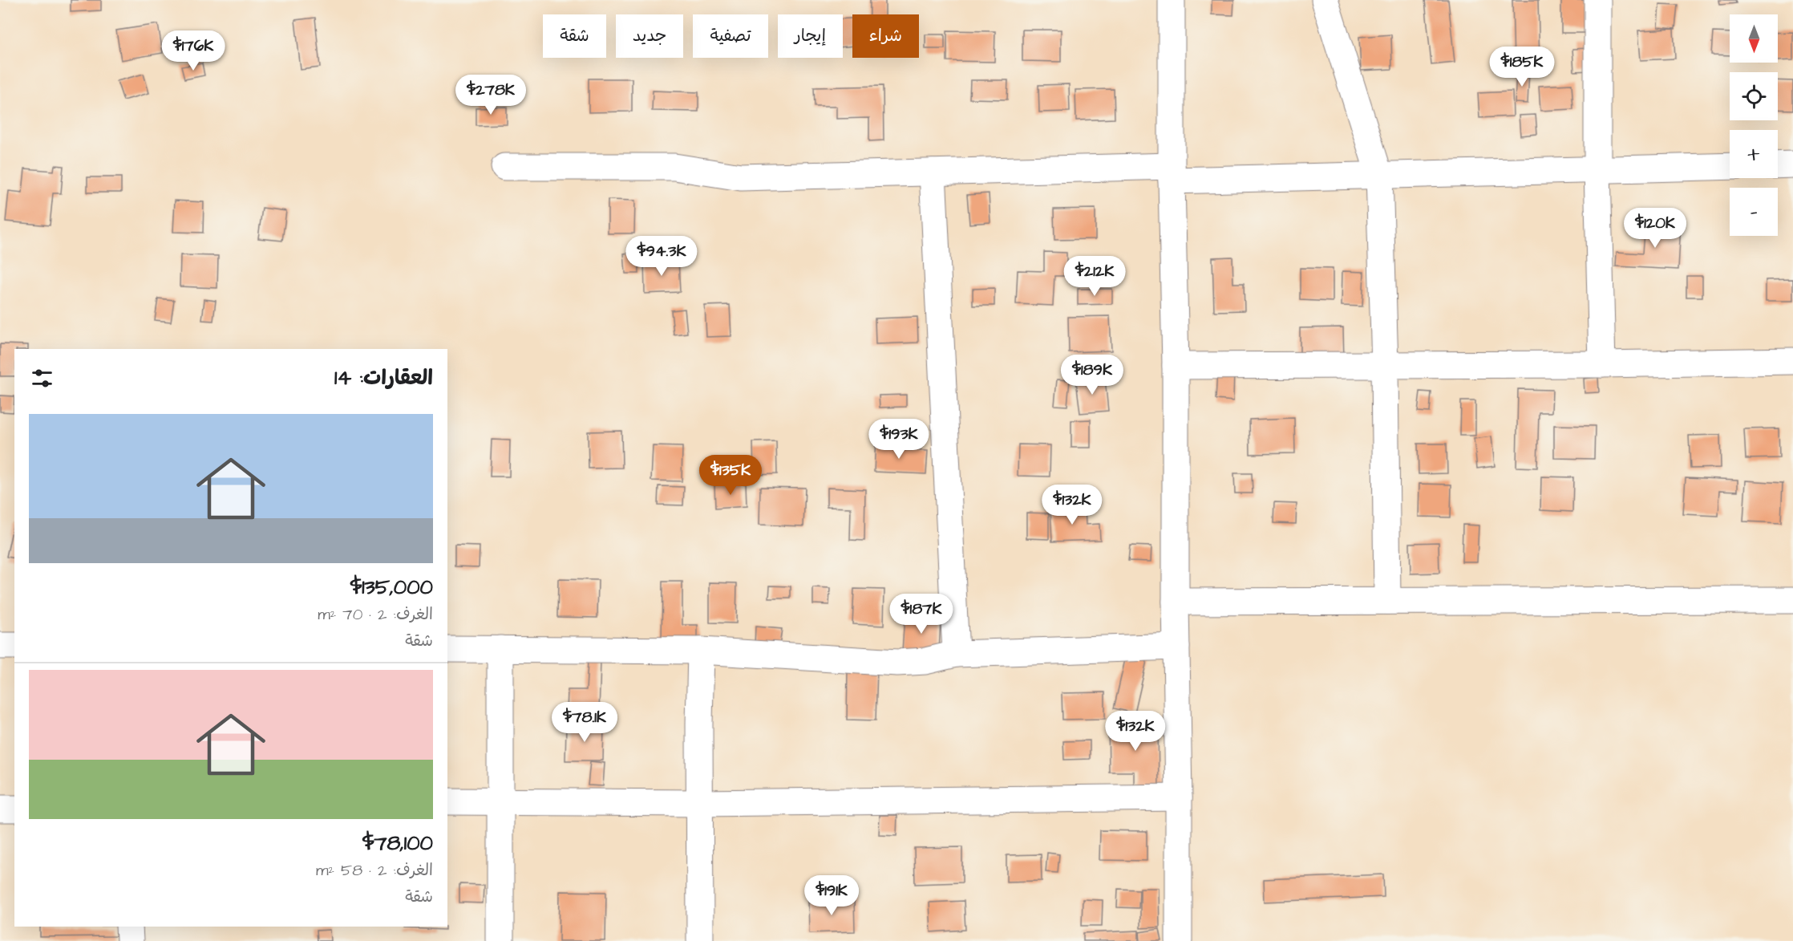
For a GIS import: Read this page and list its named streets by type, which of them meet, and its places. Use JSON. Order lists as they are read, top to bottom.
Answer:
{
  "north": "bottom",
  "page": {
    "map_buttons": ["+", "−"],
    "chip": [
      "شراء",
      "إيجار",
      "تصفية",
      "جديد",
      "شقة"
    ],
    "price": [
      "$176K",
      "$185K",
      "$278K",
      "$120K",
      "$94.3K",
      "$212K",
      "$189K",
      "$193K",
      "$135K",
      "$132K",
      "$187K",
      "$78.1K",
      "$132K",
      "$191K"
    ],
    "heading": "العقارات: 14",
    "list": [
      {
        "name": "$135,000",
        "note": "الغرف: 2 · 70 m² · شقة"
      },
      {
        "name": "$78,100",
        "note": "الغرف: 2 · 58 m² · شقة"
      }
    ]
  }
}
